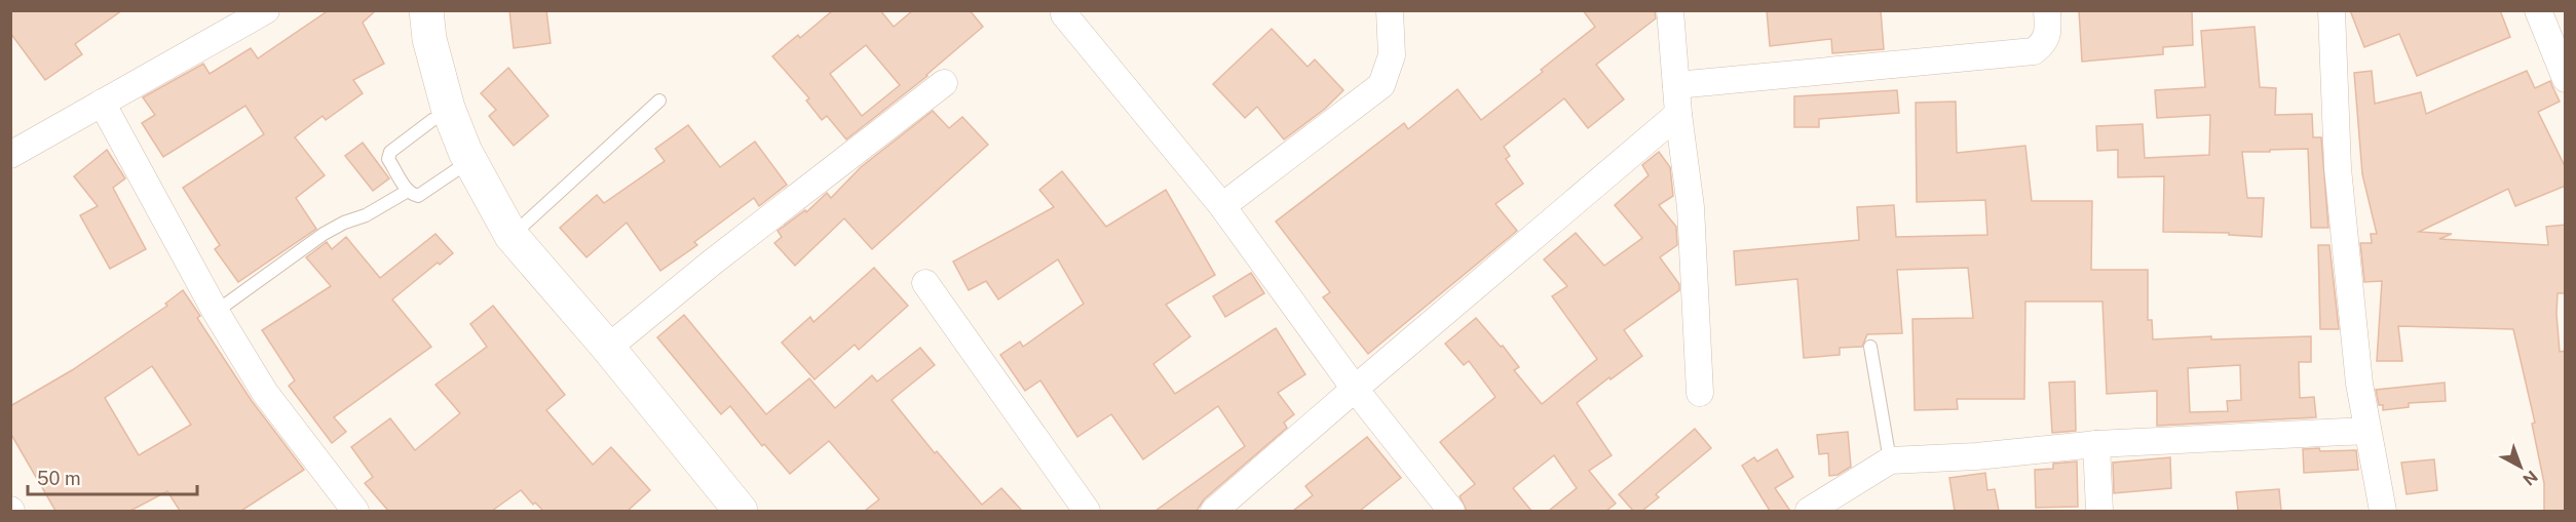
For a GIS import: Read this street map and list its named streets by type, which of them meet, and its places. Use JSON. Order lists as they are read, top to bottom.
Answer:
{
  "scale_bar": "50 m",
  "north": "bottom right"
}
